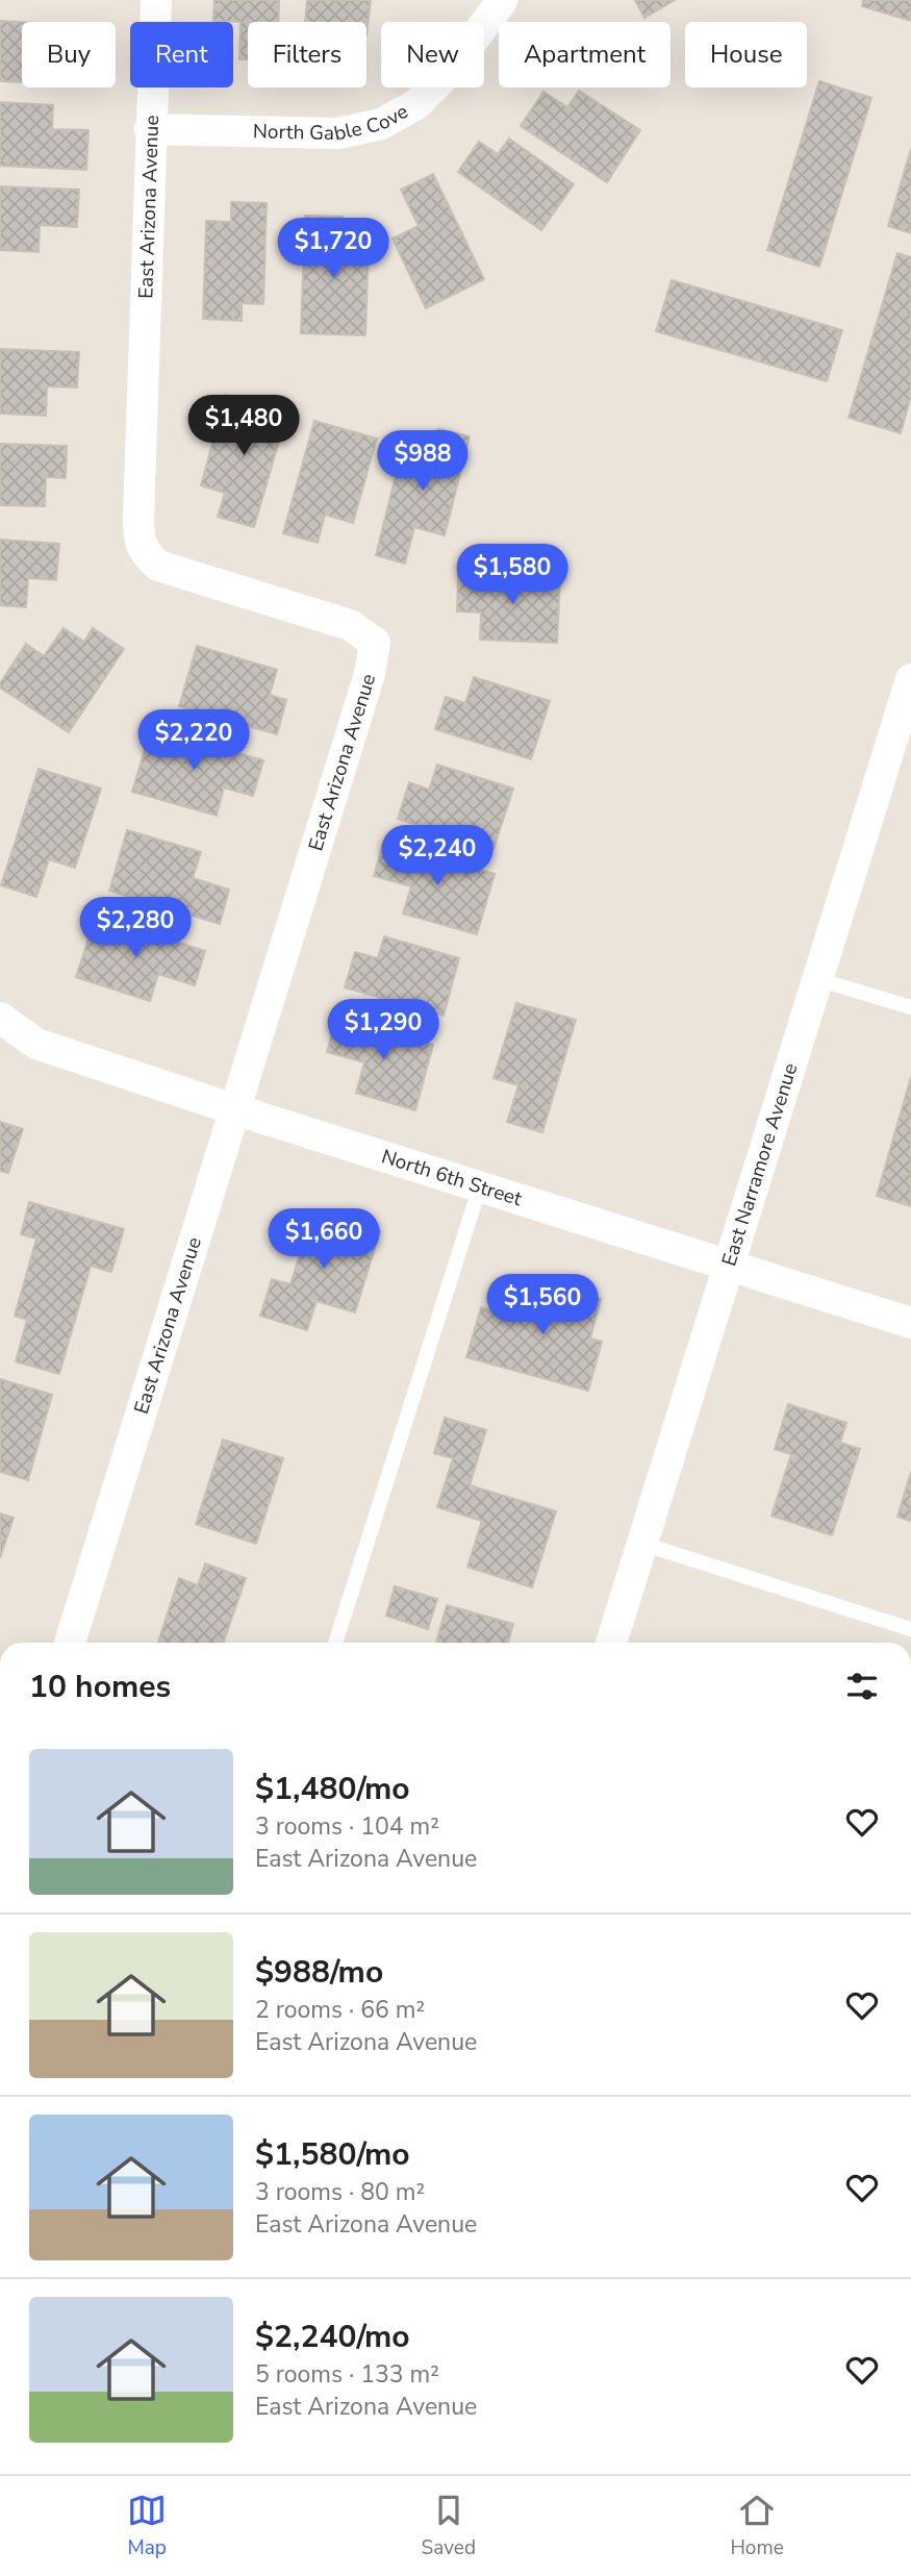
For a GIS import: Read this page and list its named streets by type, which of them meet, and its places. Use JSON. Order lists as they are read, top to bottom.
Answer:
{
  "streets": {
    "street": [
      "North Gable Cove",
      "East Arizona Avenue",
      "East Narramore Avenue",
      "North 6th Street"
    ]
  },
  "crossings": [
    ["North Gable Cove", "East Arizona Avenue"],
    ["East Arizona Avenue", "North 6th Street"],
    ["East Narramore Avenue", "North 6th Street"]
  ],
  "page": {
    "chip": [
      "Buy",
      "Rent",
      "Filters",
      "New",
      "Apartment",
      "House"
    ],
    "price": [
      "$1,720",
      "$1,480",
      "$988",
      "$1,580",
      "$2,220",
      "$2,240",
      "$2,280",
      "$1,290",
      "$1,660",
      "$1,560"
    ],
    "heading": "10 homes",
    "list": [
      {
        "name": "$1,480/mo",
        "note": "3 rooms · 104 m² · East Arizona Avenue"
      },
      {
        "name": "$988/mo",
        "note": "2 rooms · 66 m² · East Arizona Avenue"
      },
      {
        "name": "$1,580/mo",
        "note": "3 rooms · 80 m² · East Arizona Avenue"
      },
      {
        "name": "$2,240/mo",
        "note": "5 rooms · 133 m² · East Arizona Avenue"
      }
    ],
    "tabs": ["Map", "Saved", "Home"]
  }
}
